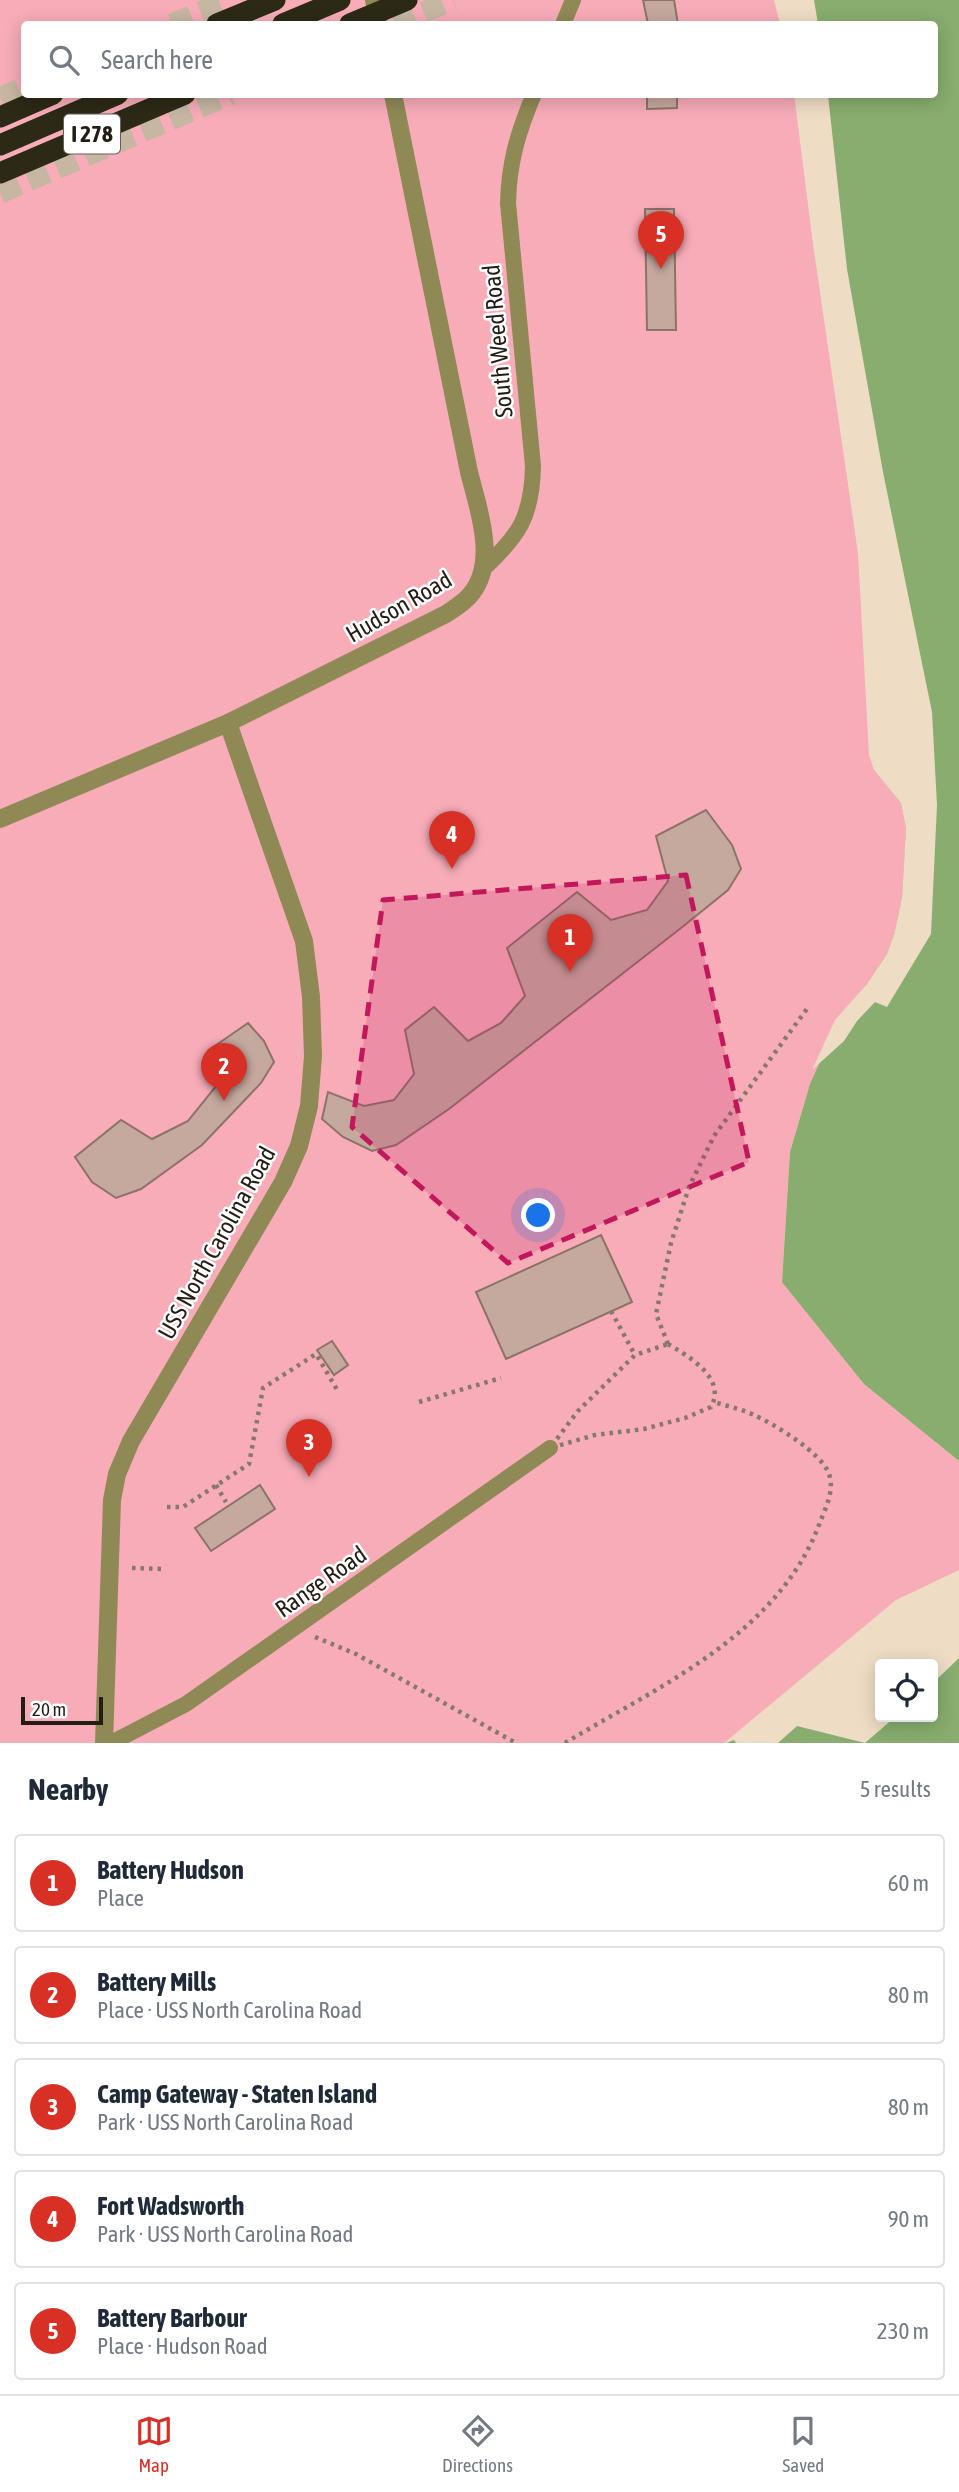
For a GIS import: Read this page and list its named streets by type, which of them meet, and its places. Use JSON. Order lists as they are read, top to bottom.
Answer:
{
  "streets": {
    "highway": ["I 278"],
    "street": ["Hudson Road", "USS North Carolina Road"],
    "lane": ["South Weed Road", "Range Road"]
  },
  "crossings": [
    ["South Weed Road", "Hudson Road"],
    ["Hudson Road", "USS North Carolina Road"]
  ],
  "scale_bar": "20 m",
  "page": {
    "search": "Search here",
    "pins": [
      "5",
      "4",
      "1",
      "2",
      "3"
    ],
    "scale": "20 m",
    "heading": ["Nearby", "5 results"],
    "list": [
      {
        "mark": "1",
        "name": "Battery Hudson",
        "note": "Place",
        "value": "60 m"
      },
      {
        "mark": "2",
        "name": "Battery Mills",
        "note": "Place · USS North Carolina Road",
        "value": "80 m"
      },
      {
        "mark": "3",
        "name": "Camp Gateway - Staten Island",
        "note": "Park · USS North Carolina Road",
        "value": "80 m"
      },
      {
        "mark": "4",
        "name": "Fort Wadsworth",
        "note": "Park · USS North Carolina Road",
        "value": "90 m"
      },
      {
        "mark": "5",
        "name": "Battery Barbour",
        "note": "Place · Hudson Road",
        "value": "230 m"
      }
    ],
    "nav": ["Map", "Directions", "Saved"]
  }
}
